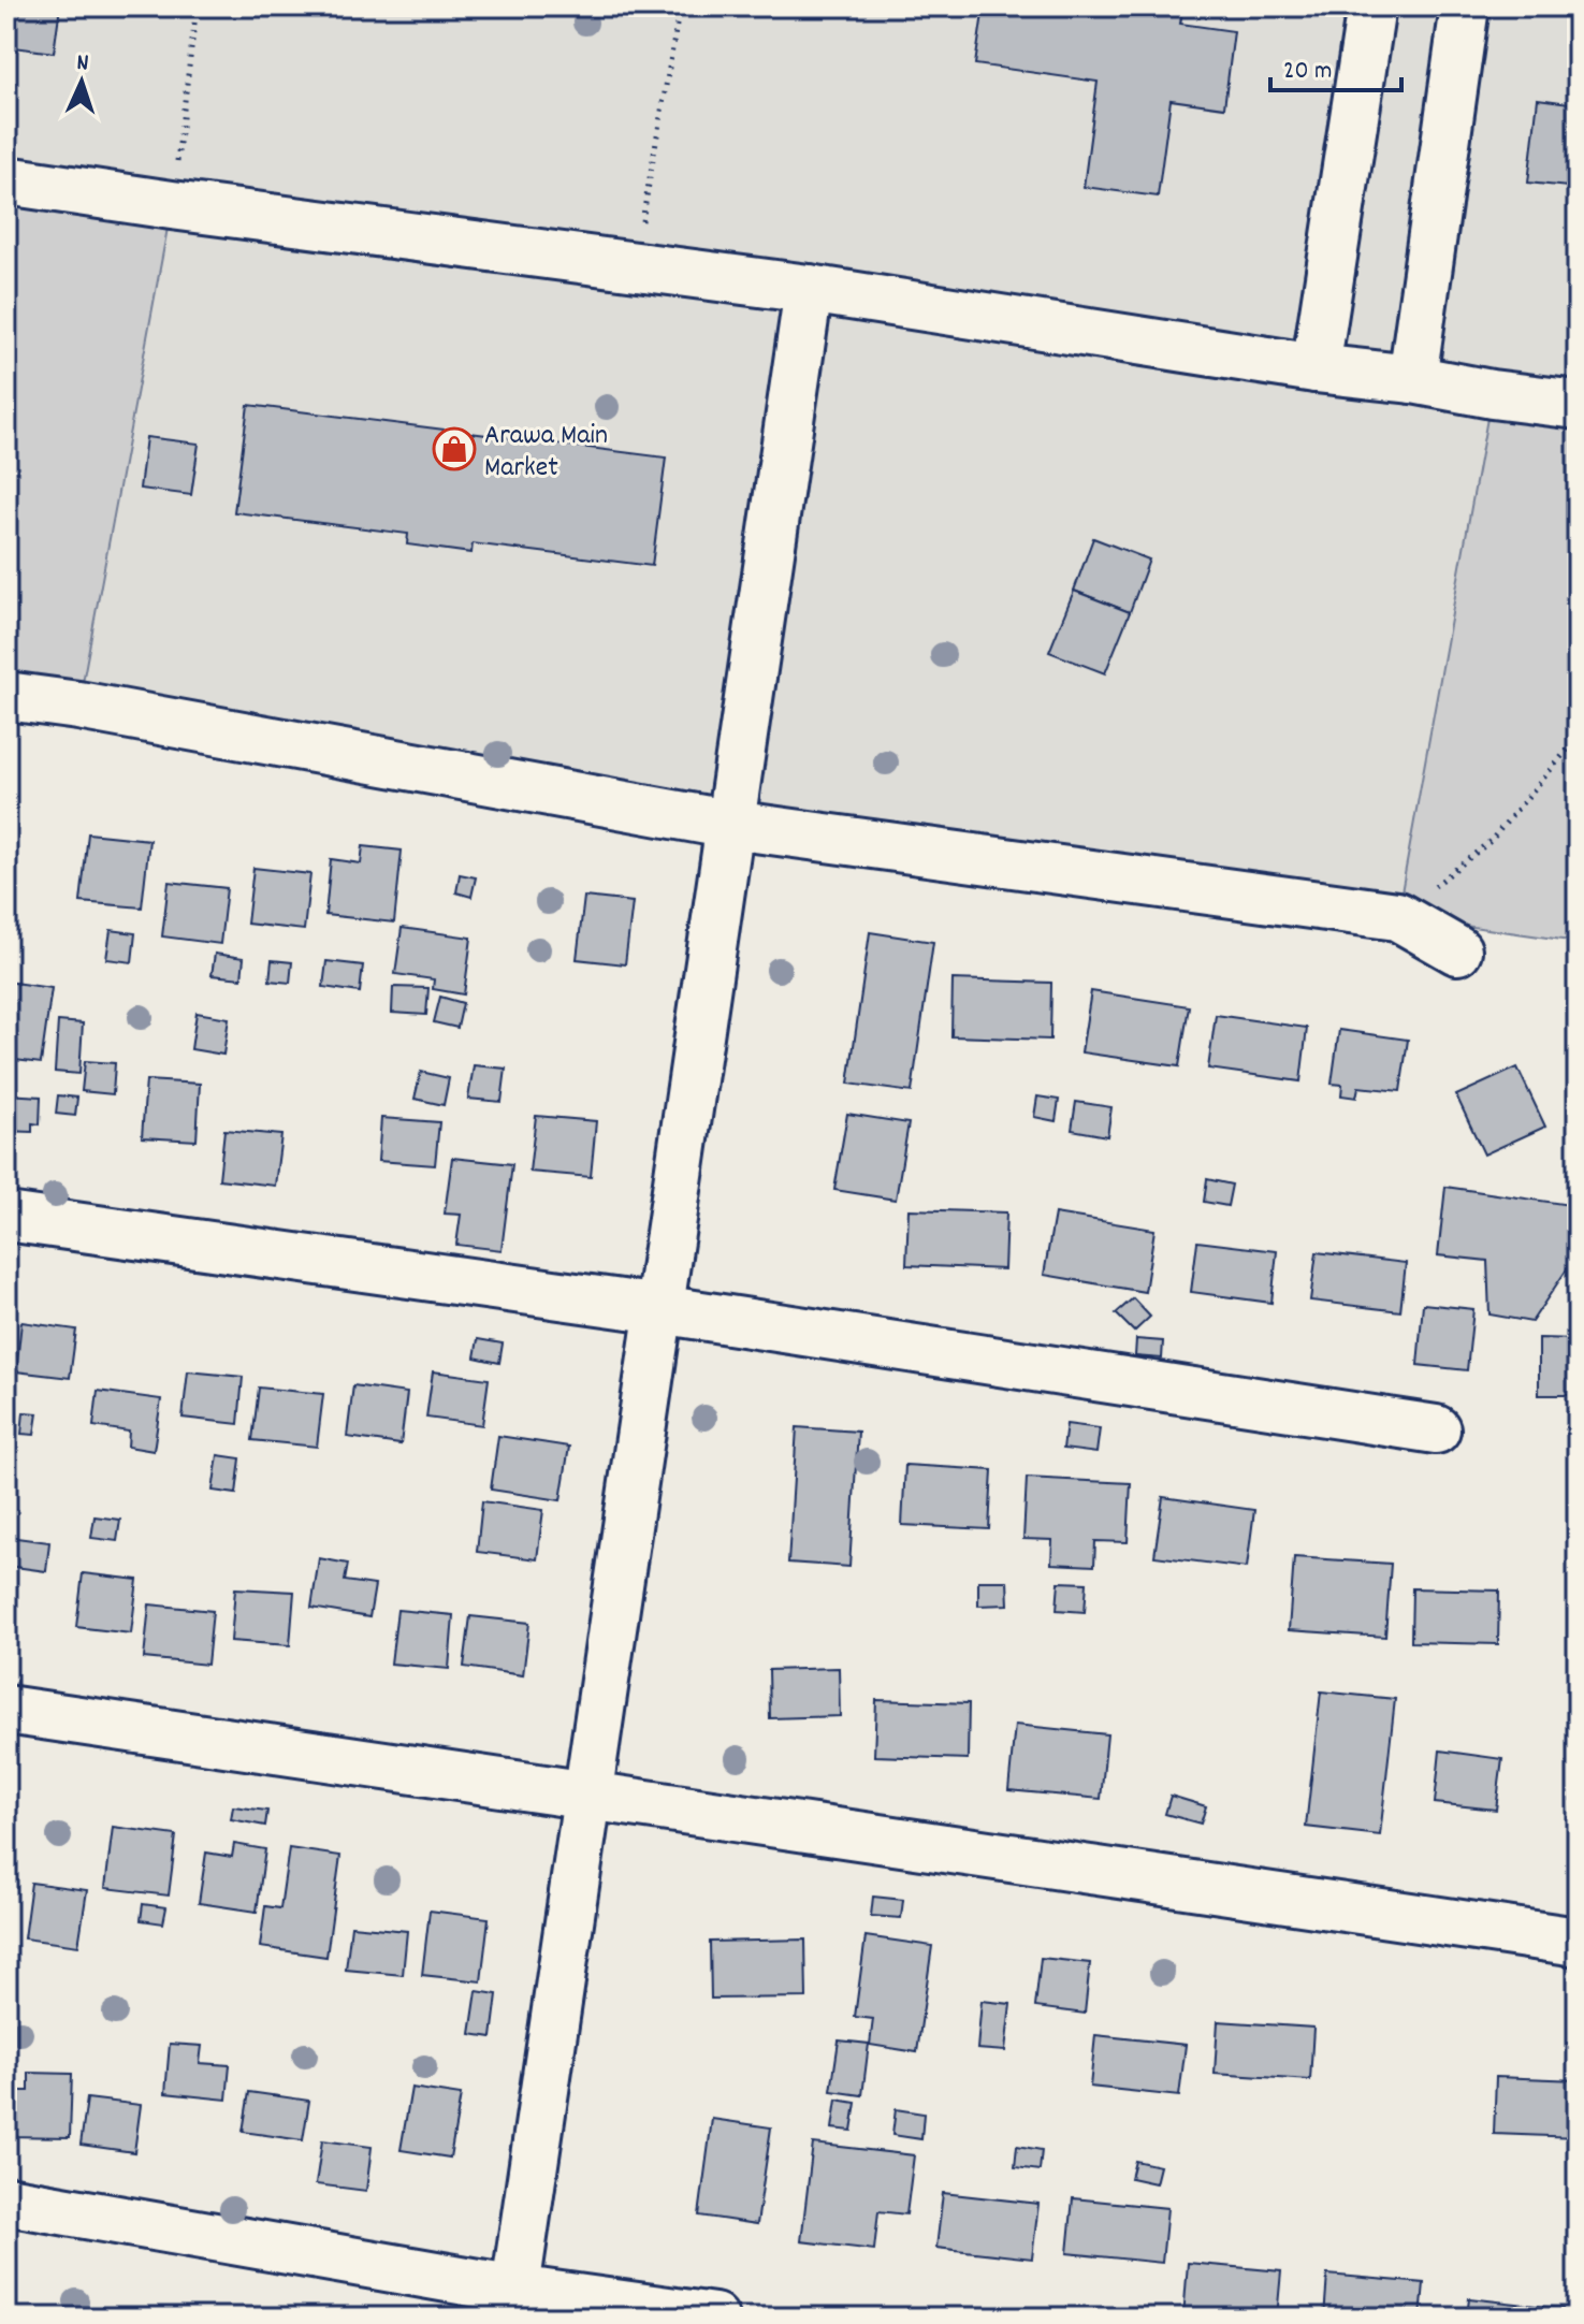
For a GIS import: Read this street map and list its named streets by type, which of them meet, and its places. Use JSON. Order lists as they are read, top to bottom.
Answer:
{
  "places": {
    "shop": ["Arawa Main Market"]
  },
  "scale_bar": "20 m",
  "north": "top"
}
